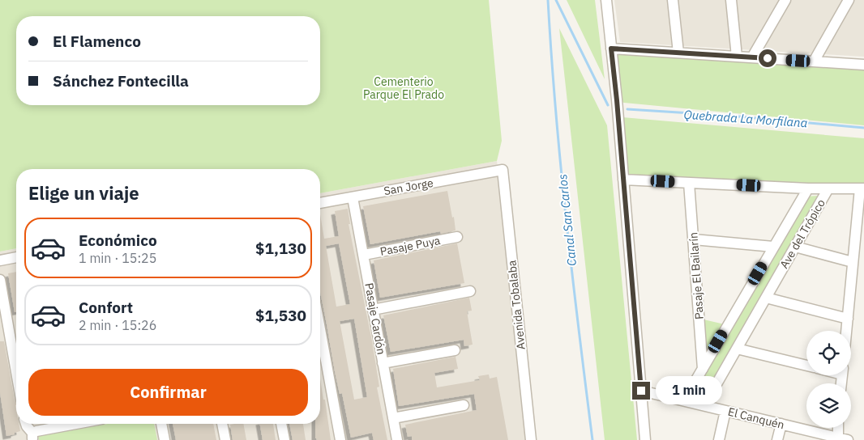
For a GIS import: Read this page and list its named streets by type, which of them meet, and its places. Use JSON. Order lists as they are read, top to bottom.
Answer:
{
  "streets": {
    "street": [
      "San Jorge",
      "Ave del Trópico",
      "Pasaje Puya",
      "Pasaje El Bailarín",
      "Avenida Tobalaba",
      "Pasaje Cardón",
      "El Canquén"
    ]
  },
  "crossings": [
    ["San Jorge", "Avenida Tobalaba"],
    ["San Jorge", "Pasaje Cardón"],
    ["Ave del Trópico", "Pasaje El Bailarín"],
    ["Ave del Trópico", "El Canquén"],
    ["Pasaje Puya", "Pasaje Cardón"]
  ],
  "water": ["Quebrada La Morfilana", "Canal San Carlos"],
  "parks": ["Cementerio Parque El Prado"],
  "page": {
    "banner": ["El Flamenco", "Sánchez Fontecilla"],
    "heading": "Elige un viaje",
    "list": [
      {
        "name": "Económico",
        "note": "1 min · 15:25",
        "value": "$1,130"
      },
      {
        "name": "Confort",
        "note": "2 min · 15:26",
        "value": "$1,530"
      }
    ],
    "buttons": "Confirmar",
    "bubble": "1 min"
  }
}
